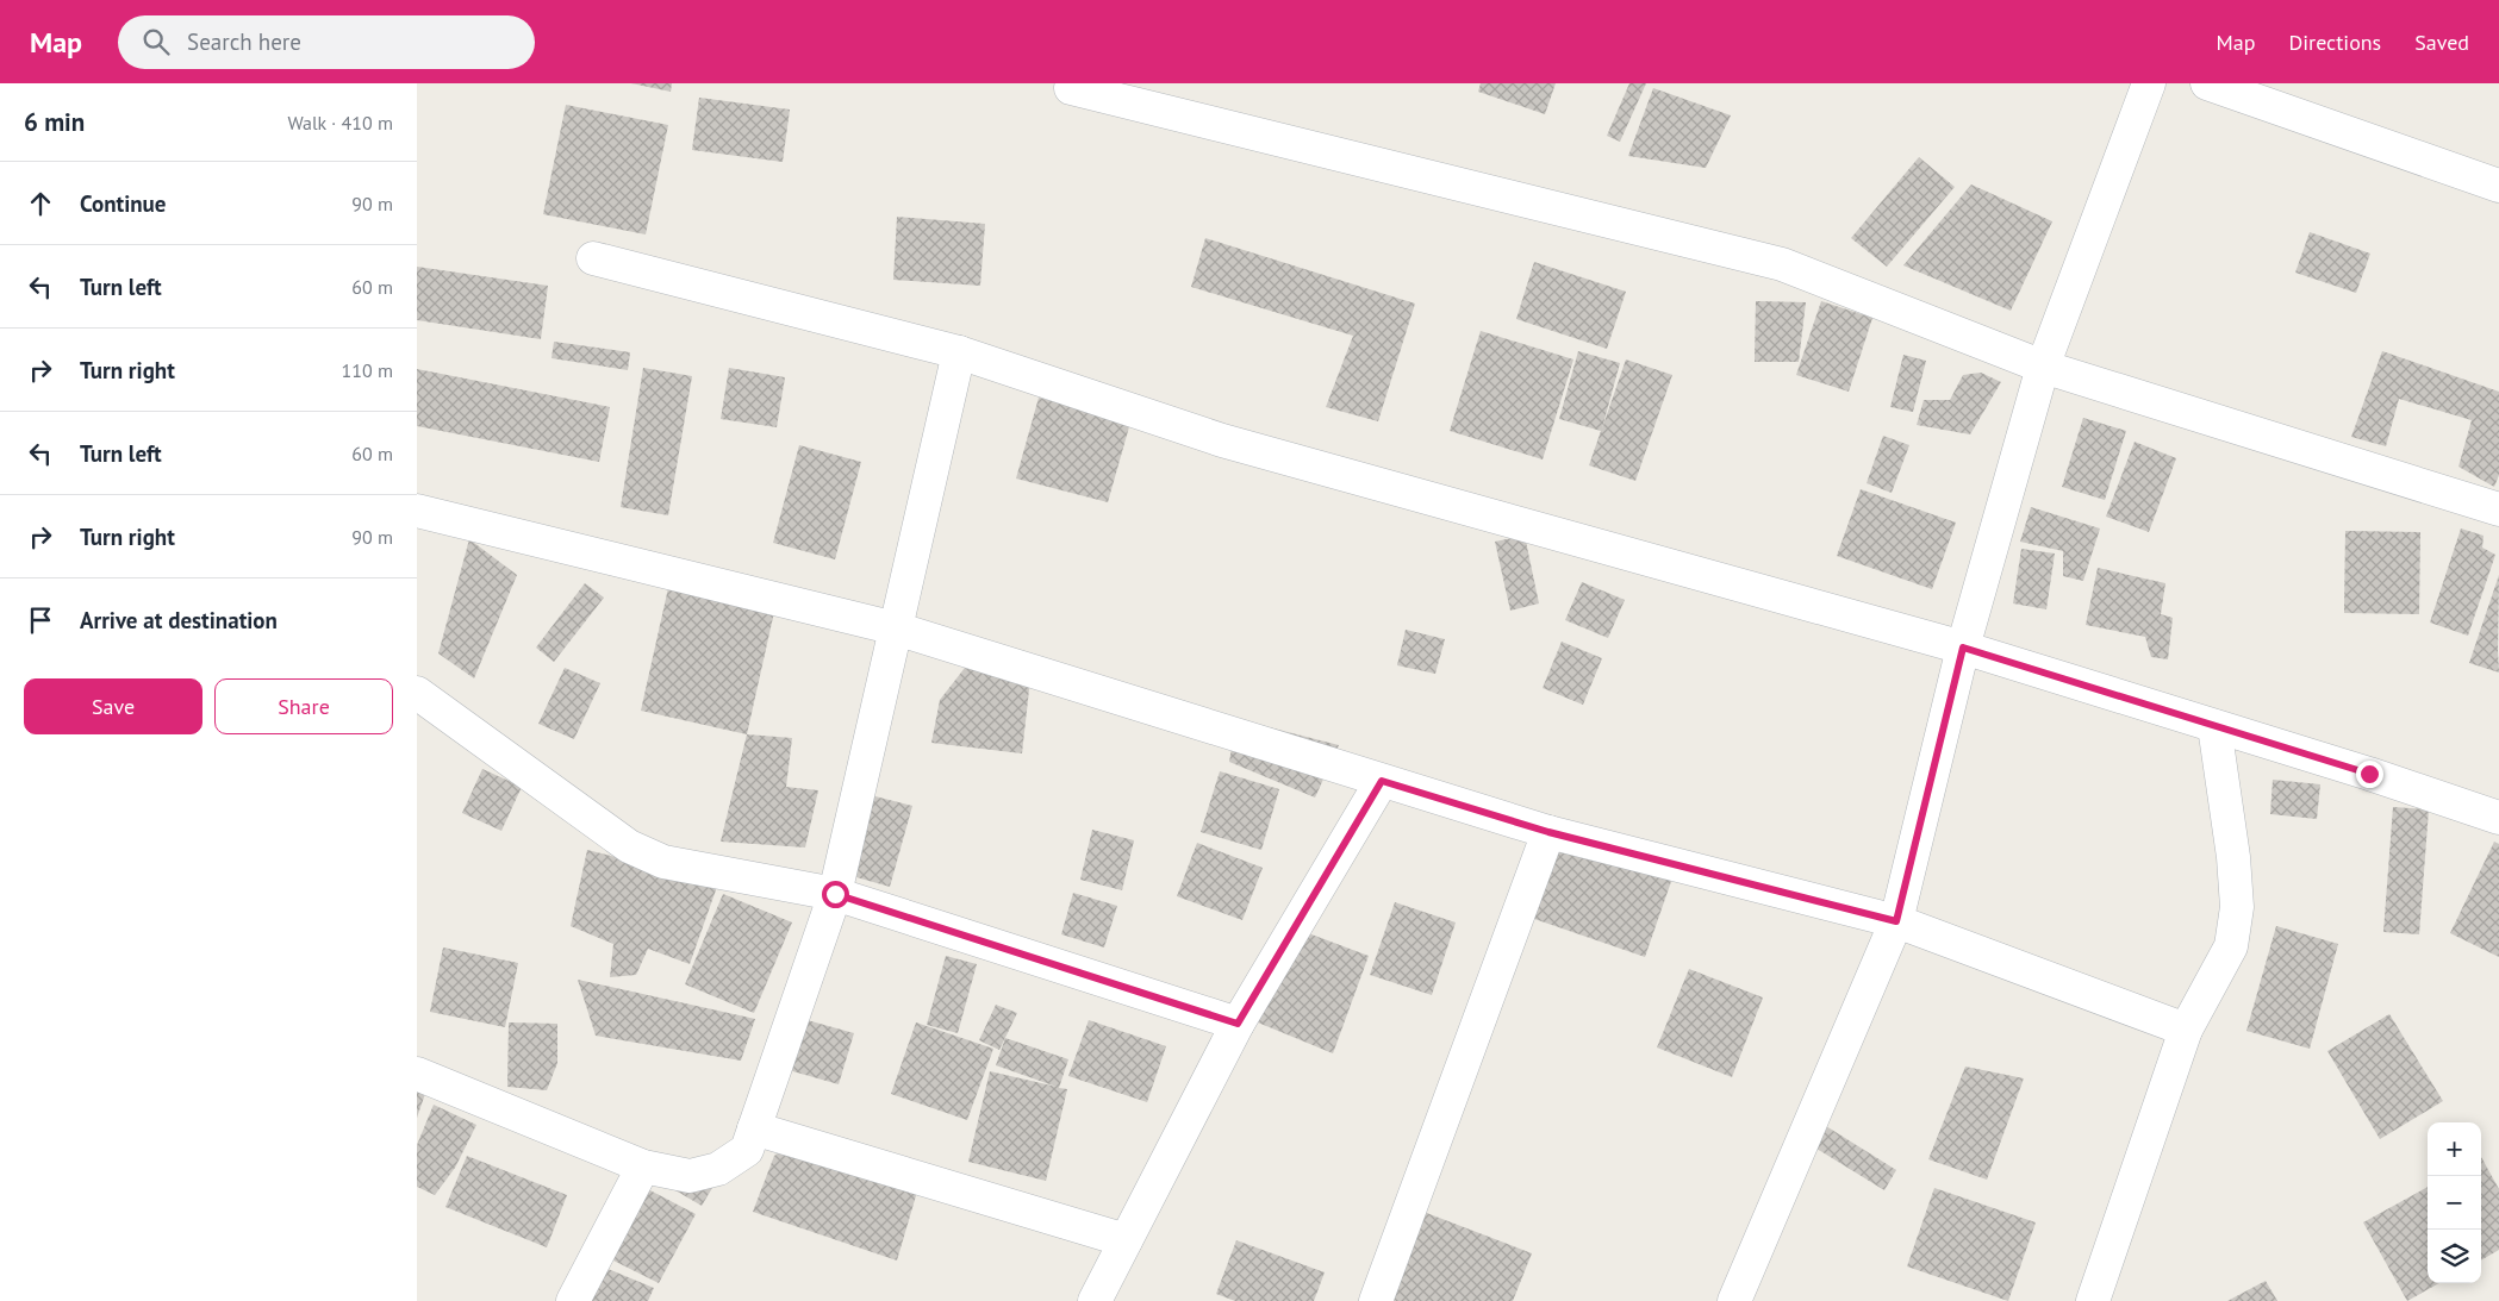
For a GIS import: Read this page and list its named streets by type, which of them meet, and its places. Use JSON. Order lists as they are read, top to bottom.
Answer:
{
  "page": {
    "header": "Map",
    "search": "Search here",
    "nav": ["Map", "Directions", "Saved"],
    "heading": ["6 min", "Walk · 410 m"],
    "list": [
      ["Continue", "90 m"],
      ["Turn left", "60 m"],
      ["Turn right", "110 m"],
      ["Turn left", "60 m"],
      ["Turn right", "90 m"],
      "Arrive at destination"
    ],
    "buttons": ["Save", "Share"],
    "map_buttons": ["+", "−"]
  }
}
